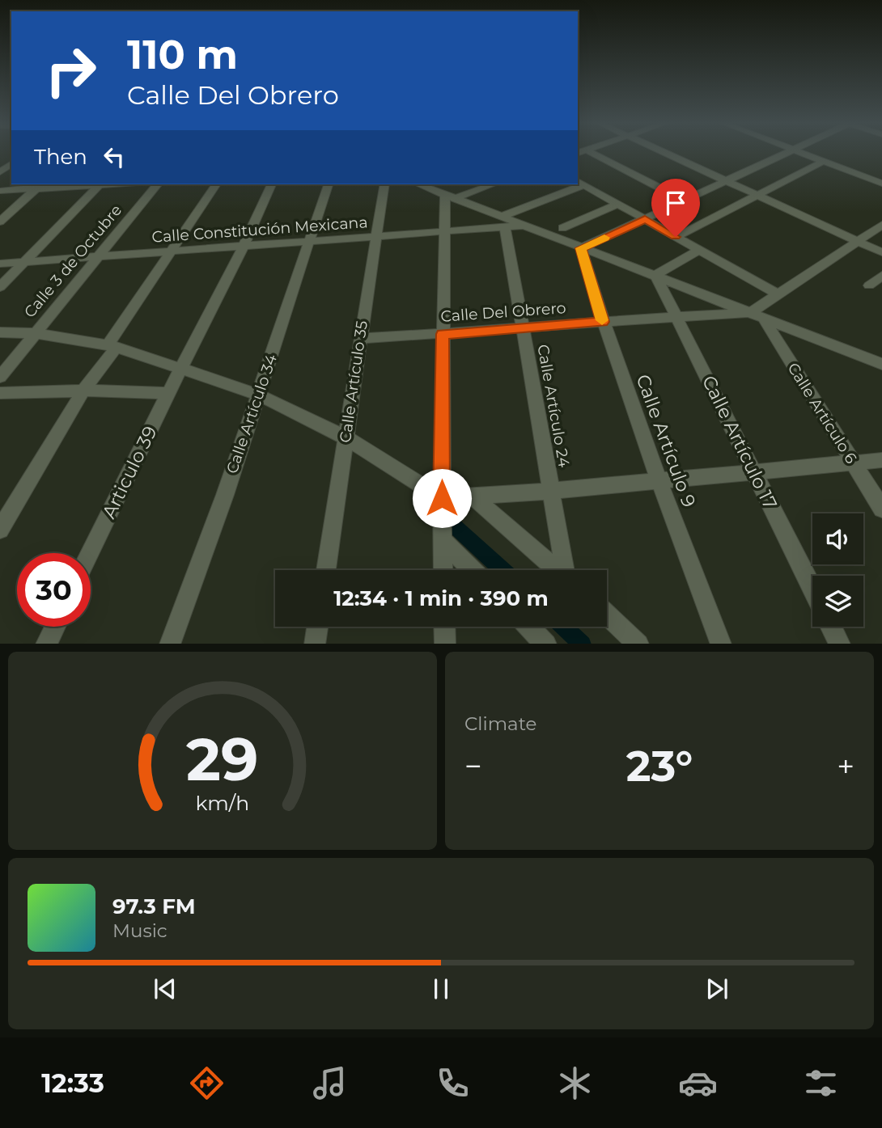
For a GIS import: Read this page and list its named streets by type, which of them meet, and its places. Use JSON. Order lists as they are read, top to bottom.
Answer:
{
  "streets": {
    "street": [
      "Calle Constitución Mexicana",
      "Calle 3 de Octubre",
      "Calle Del Obrero",
      "Calle Artículo 35",
      "Calle Artículo 24",
      "Calle Artículo 6",
      "Calle Artículo 34",
      "Calle Artículo 9",
      "Calle Artículo 17",
      "Articulo 39"
    ]
  },
  "crossings": [
    ["Calle Constitución Mexicana", "Calle 3 de Octubre"],
    ["Calle Constitución Mexicana", "Calle Artículo 35"],
    ["Calle Constitución Mexicana", "Calle Artículo 24"],
    ["Calle Constitución Mexicana", "Calle Artículo 34"],
    ["Calle Constitución Mexicana", "Articulo 39"],
    ["Calle Del Obrero", "Calle Artículo 35"],
    ["Calle Del Obrero", "Calle Artículo 24"],
    ["Calle Del Obrero", "Calle Artículo 6"],
    ["Calle Del Obrero", "Calle Artículo 9"],
    ["Calle Del Obrero", "Calle Artículo 17"]
  ],
  "page": {
    "turn": ["110 m", "Calle Del Obrero"],
    "then": "Then",
    "limit": "30",
    "trip": "12:34 · 1 min · 390 m",
    "tile": "Climate",
    "heat": ["−", "23°", "+"],
    "song": ["97.3 FM", "Music"],
    "tabs": "12:33",
    "gauge": ["29", "km/h"]
  }
}
